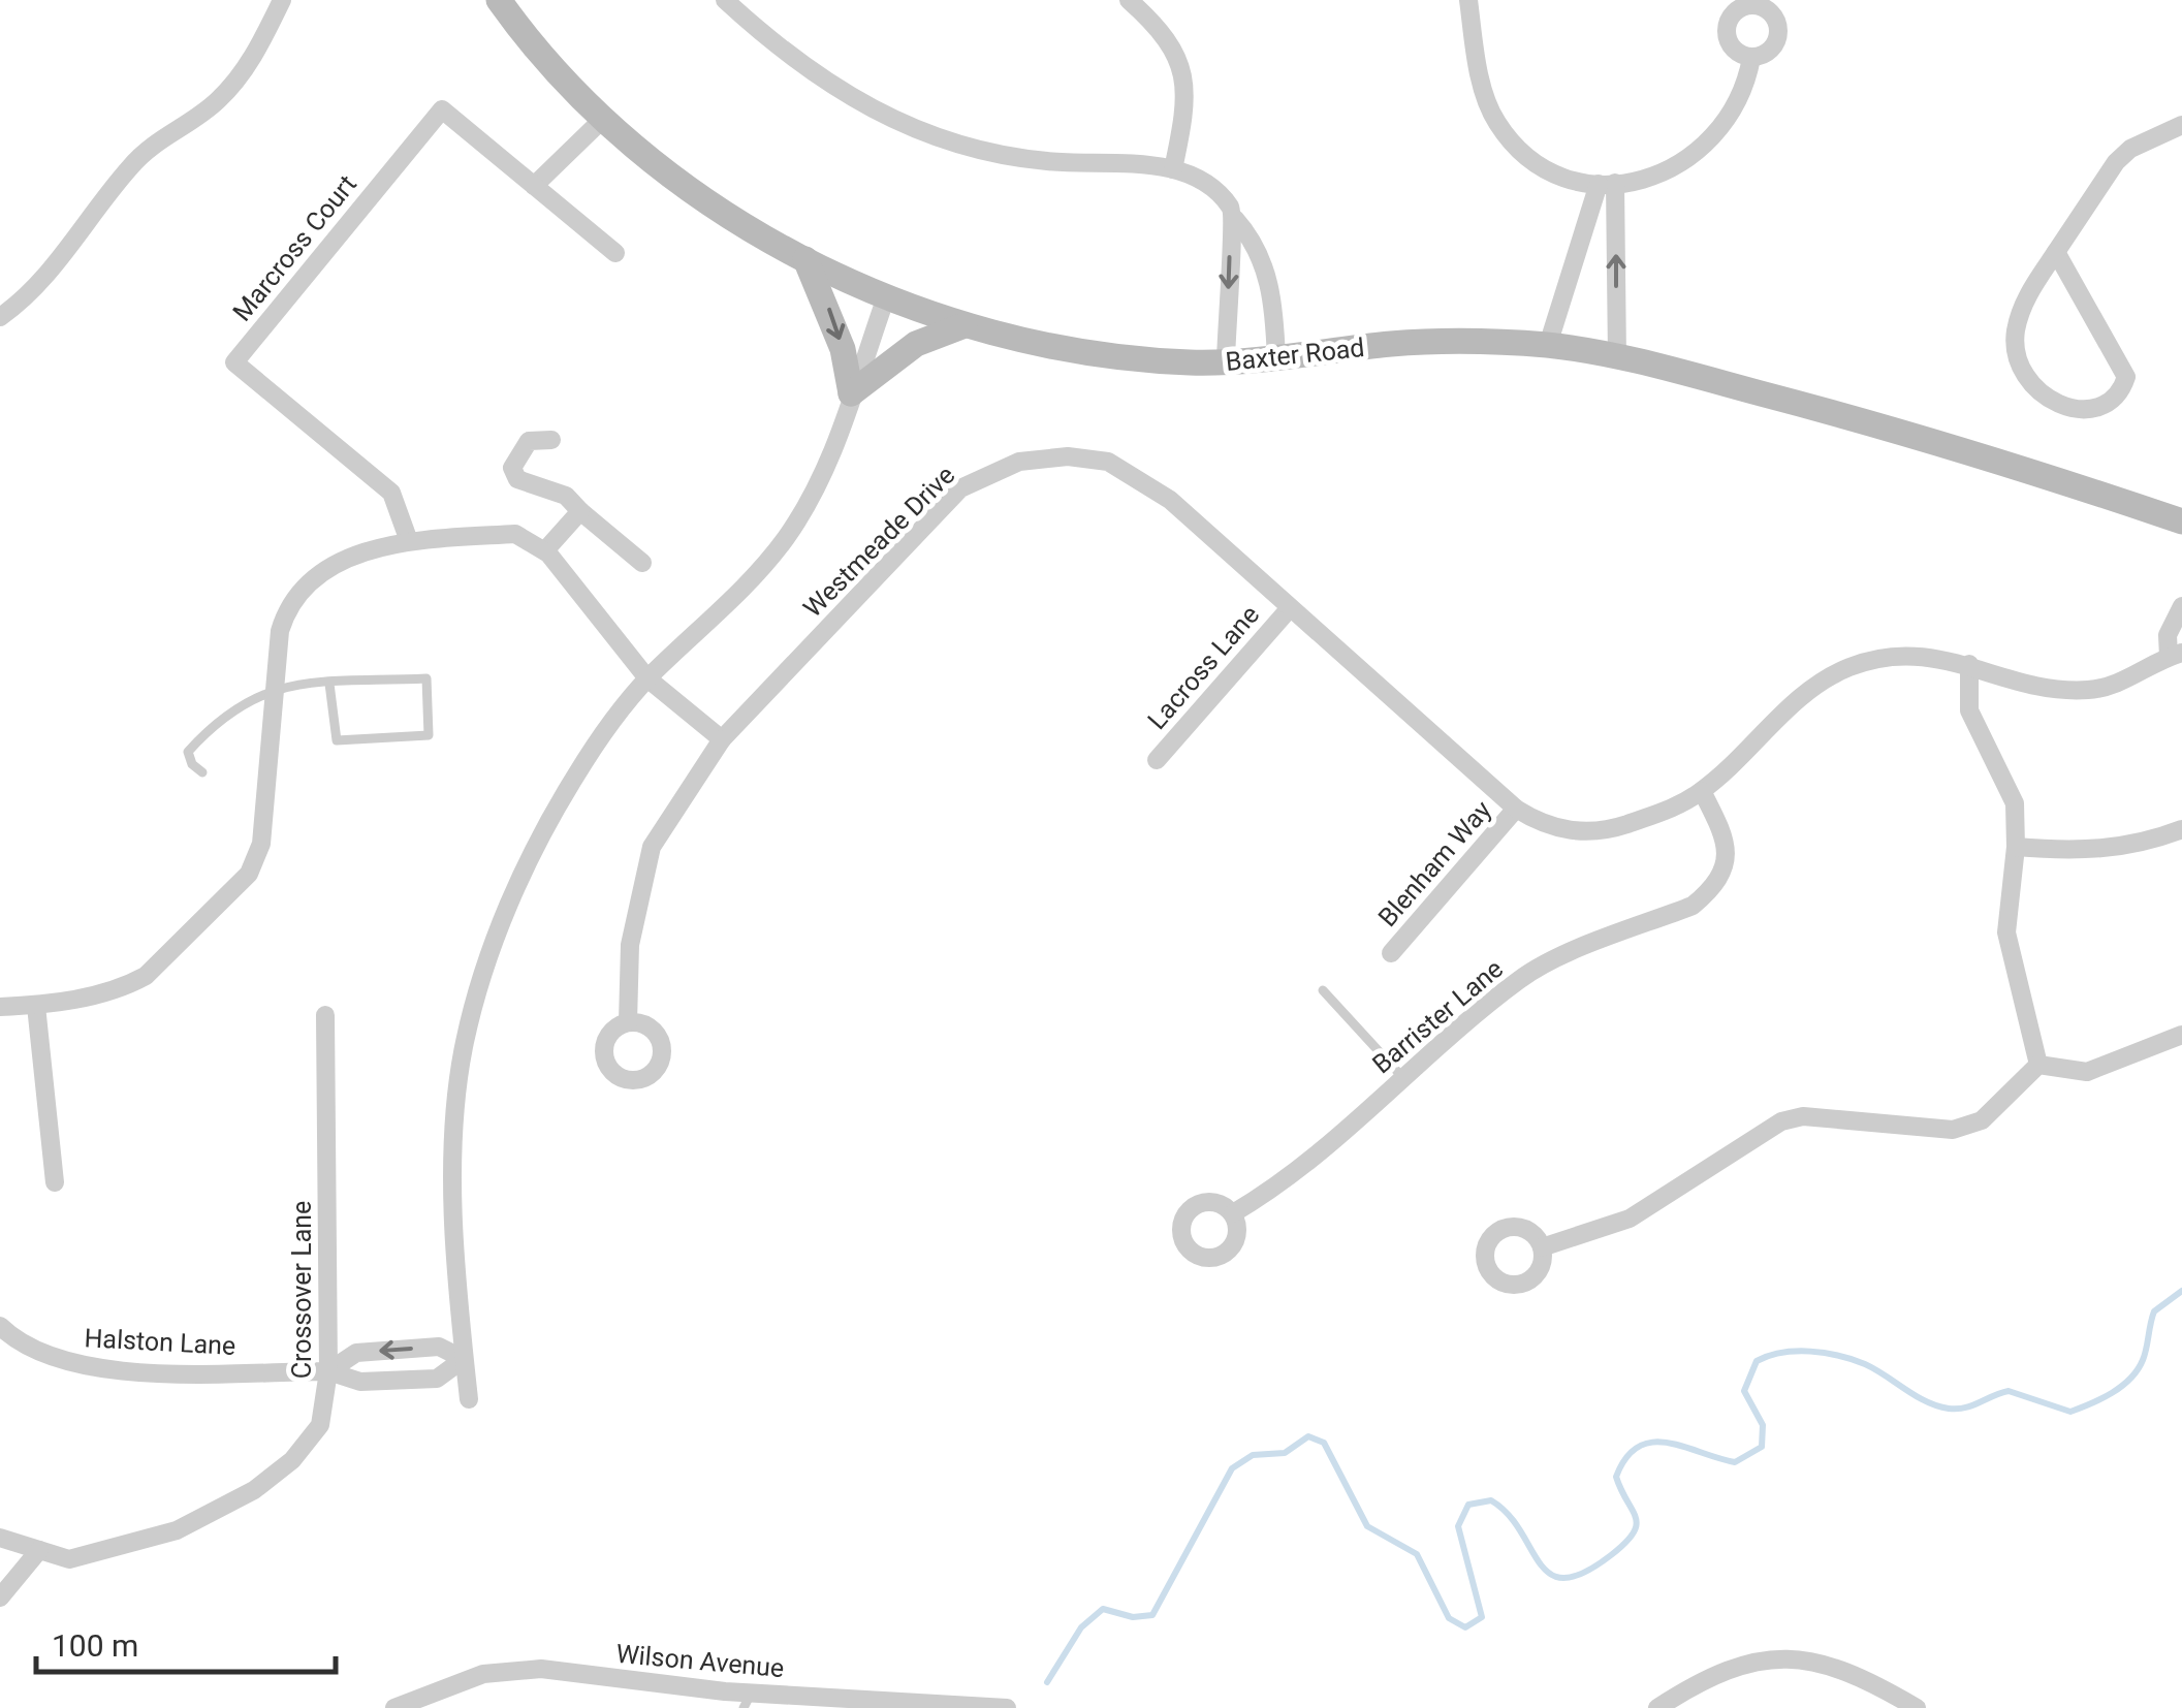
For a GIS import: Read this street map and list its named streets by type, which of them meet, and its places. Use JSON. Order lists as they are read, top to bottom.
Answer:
{
  "streets": {
    "main road": ["Baxter Road"],
    "street": [
      "Marcross Court",
      "Westmeade Drive",
      "Lacross Lane",
      "Blenham Way",
      "Barrister Lane",
      "Crossover Lane",
      "Halston Lane",
      "Wilson Avenue"
    ]
  },
  "crossings": [
    ["Westmeade Drive", "Lacross Lane"],
    ["Westmeade Drive", "Blenham Way"],
    ["Westmeade Drive", "Barrister Lane"],
    ["Crossover Lane", "Halston Lane"]
  ],
  "scale_bar": "100 m"
}
